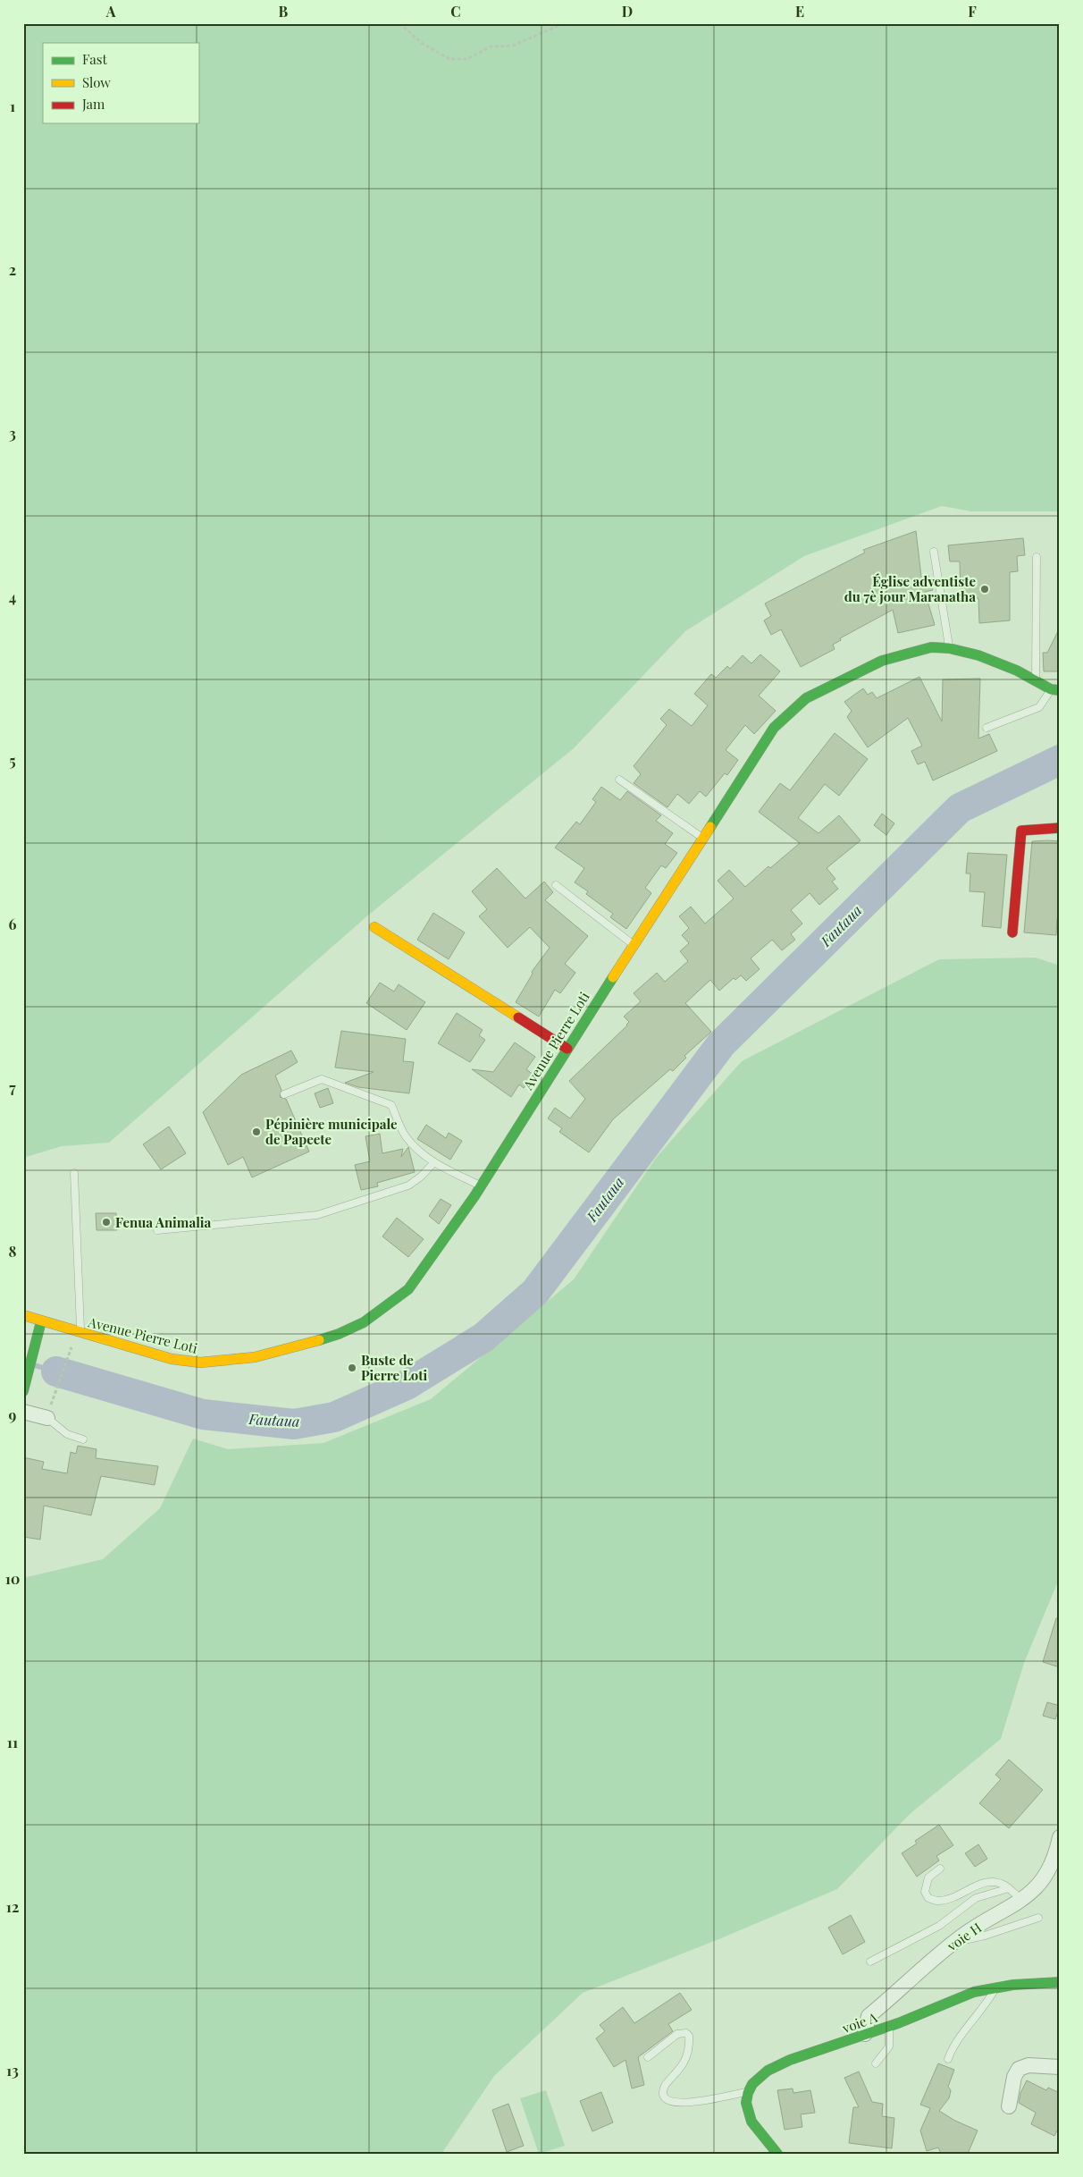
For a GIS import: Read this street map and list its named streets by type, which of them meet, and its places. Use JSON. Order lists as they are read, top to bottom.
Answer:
{
  "streets": {
    "main road": ["Avenue Pierre Loti", "voie A"],
    "street": ["voie H"]
  },
  "crossings": [
    ["voie H", "voie A"]
  ],
  "water": ["Fautaua"],
  "places": [
    "Église adventiste du 7è jour Maranatha",
    "Pépinière municipale de Papeete",
    "Fenua Animalia",
    "Buste de Pierre Loti"
  ],
  "legend": ["Fast", "Slow", "Jam"],
  "grid": {
    "columns": [
      "A",
      "B",
      "C",
      "D",
      "E",
      "F"
    ],
    "rows": [
      "1",
      "2",
      "3",
      "4",
      "5",
      "6",
      "7",
      "8",
      "9",
      "10",
      "11",
      "12",
      "13"
    ]
  }
}
